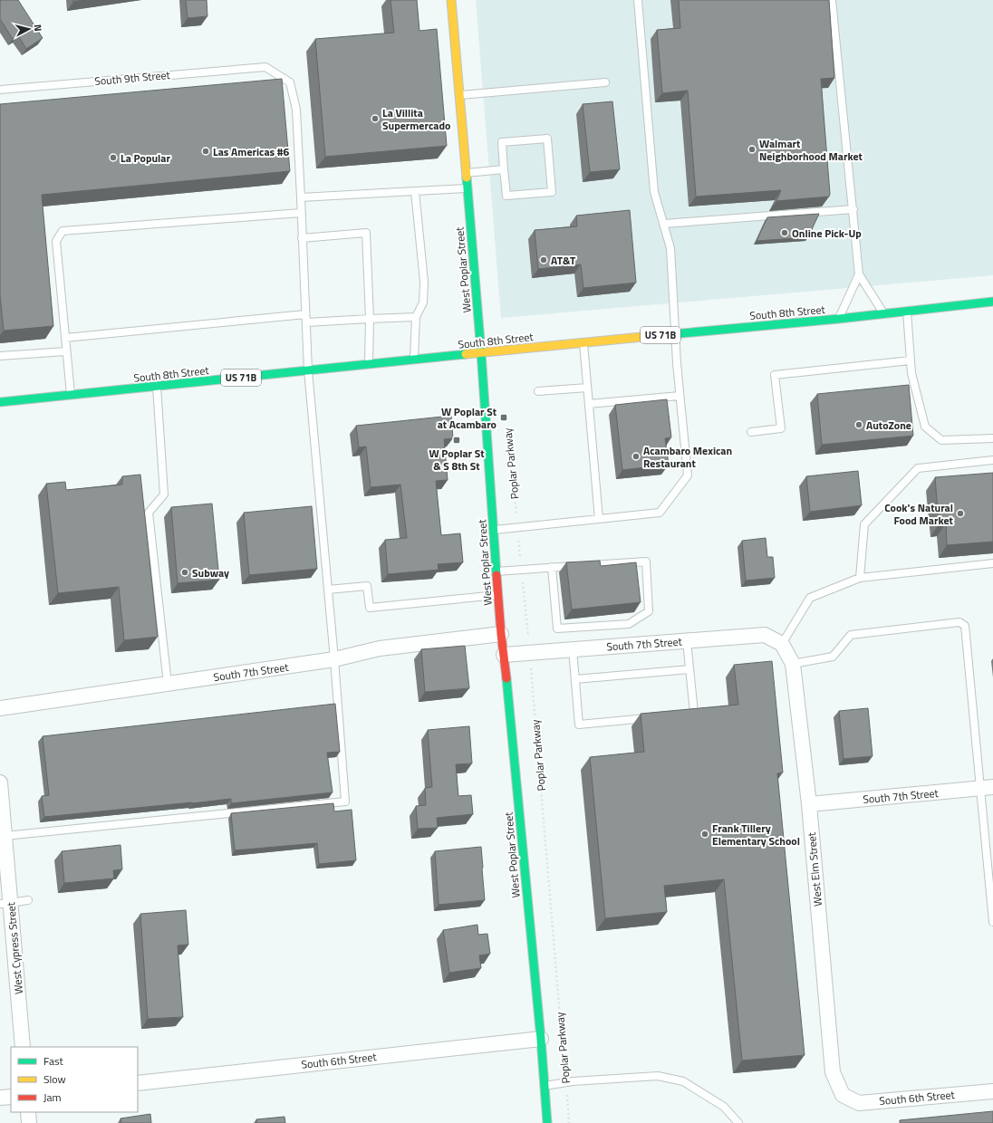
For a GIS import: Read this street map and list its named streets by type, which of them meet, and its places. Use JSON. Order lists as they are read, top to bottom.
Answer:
{
  "streets": {
    "street": [
      "West Poplar Street",
      "South 8th Street",
      "US 71B",
      "South 7th Street",
      "West Elm Street",
      "West Cypress Street",
      "South 6th Street"
    ],
    "lane": ["South 9th Street"],
    "path": ["Poplar Parkway"]
  },
  "crossings": [
    ["West Poplar Street", "South 8th Street"],
    ["West Poplar Street", "South 7th Street"],
    ["West Poplar Street", "South 6th Street"],
    ["Poplar Parkway", "South 7th Street"],
    ["South 7th Street", "West Elm Street"],
    ["West Elm Street", "South 6th Street"]
  ],
  "places": {
    "other": [
      "La Villita Supermercado",
      "Walmart Neighborhood Market",
      "Las Americas #6",
      "La Popular",
      "Online Pick-Up",
      "AT&T",
      "AutoZone",
      "Acambaro Mexican Restaurant",
      "Cook's Natural Food Market",
      "Subway",
      "Frank Tillery Elementary School"
    ],
    "transit": ["W Poplar St at Acambaro", "W Poplar St & S 8th St"]
  },
  "legend": ["Fast", "Slow", "Jam"],
  "north": "right"
}
